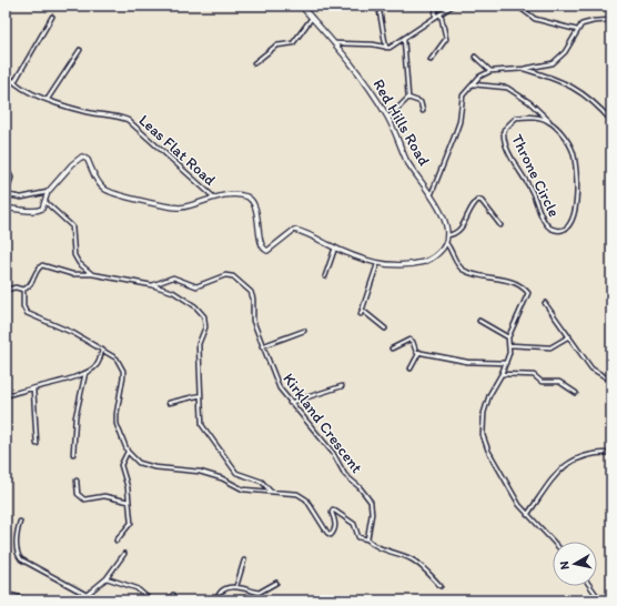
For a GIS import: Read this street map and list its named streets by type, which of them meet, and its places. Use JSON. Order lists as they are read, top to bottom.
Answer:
{
  "streets": {
    "main road": ["Red Hills Road"],
    "street": ["Leas Flat Road", "Throne Circle", "Kirkland Crescent"]
  },
  "north": "left"
}
